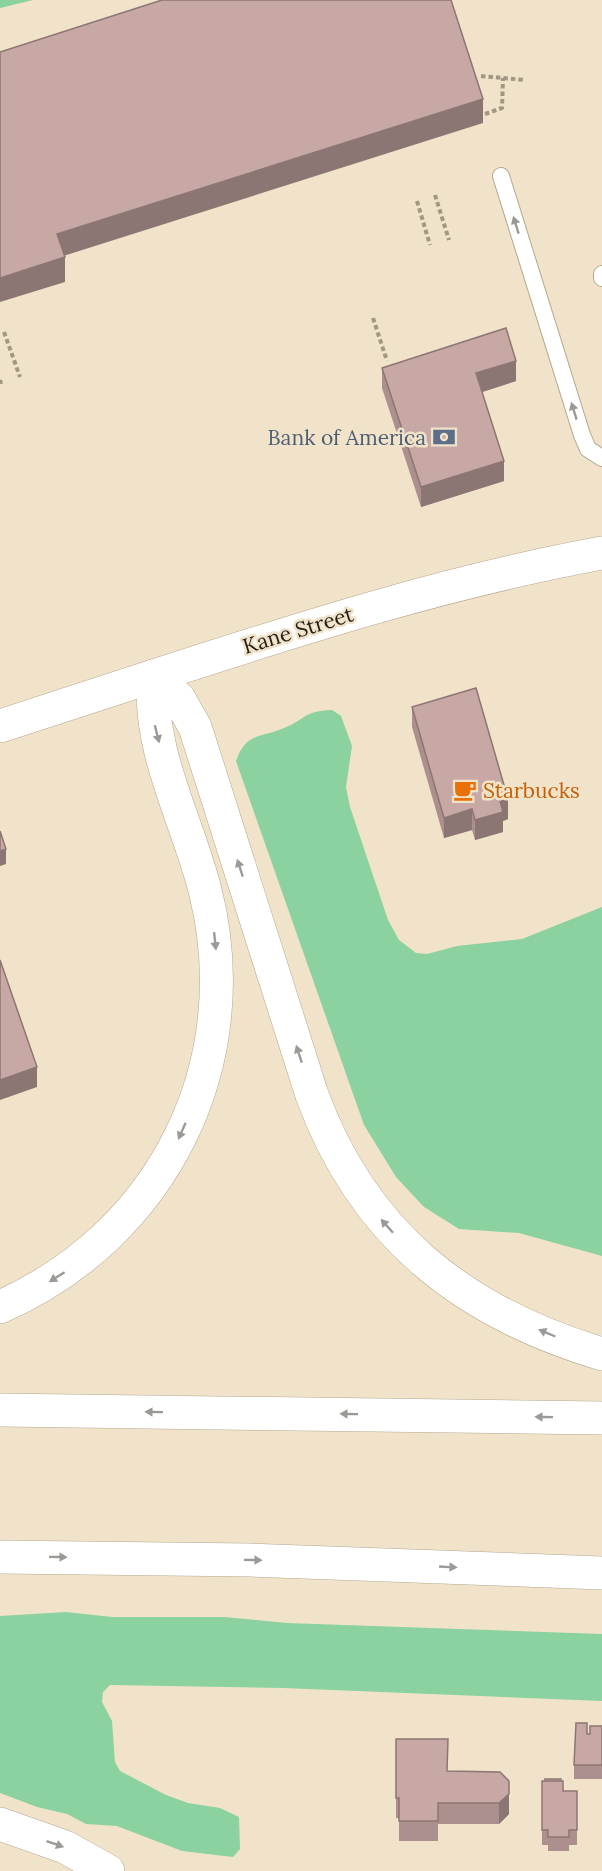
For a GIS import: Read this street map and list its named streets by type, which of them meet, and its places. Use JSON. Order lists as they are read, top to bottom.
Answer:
{
  "streets": {
    "main road": ["Kane Street"]
  },
  "places": {
    "bank": ["Bank of America"],
    "cafe": ["Starbucks"]
  }
}
